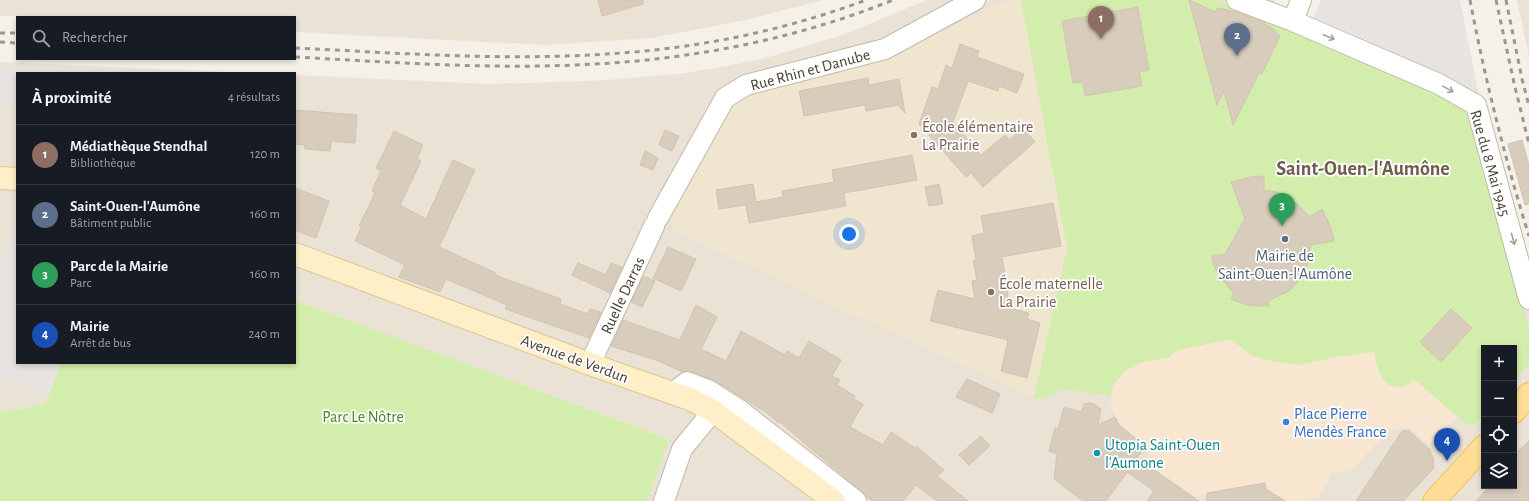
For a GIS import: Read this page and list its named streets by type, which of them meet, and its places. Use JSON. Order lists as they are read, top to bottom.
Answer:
{
  "streets": {
    "main road": ["Avenue de Verdun"],
    "street": ["Rue Rhin et Danube", "Rue du 8 Mai 1945", "Ruelle Darras"]
  },
  "crossings": [
    ["Rue Rhin et Danube", "Ruelle Darras"],
    ["Ruelle Darras", "Avenue de Verdun"]
  ],
  "one_way": ["Rue du 8 Mai 1945"],
  "districts": ["Saint-Ouen-l'Aumône"],
  "parks": ["Parc Le Nôtre"],
  "places": [
    "École élémentaire La Prairie",
    "Mairie de Saint-Ouen-l'Aumône",
    "École maternelle La Prairie",
    "Place Pierre Mendès France",
    "Utopia Saint-Ouen l'Aumone"
  ],
  "page": {
    "pins": [
      "1",
      "2",
      "3",
      "4"
    ],
    "search": "Rechercher",
    "heading": ["À proximité", "4 résultats"],
    "list": [
      {
        "mark": "1",
        "name": "Médiathèque Stendhal",
        "note": "Bibliothèque",
        "value": "120 m"
      },
      {
        "mark": "2",
        "name": "Saint-Ouen-l'Aumône",
        "note": "Bâtiment public",
        "value": "160 m"
      },
      {
        "mark": "3",
        "name": "Parc de la Mairie",
        "note": "Parc",
        "value": "160 m"
      },
      {
        "mark": "4",
        "name": "Mairie",
        "note": "Arrêt de bus",
        "value": "240 m"
      }
    ],
    "map_buttons": ["+", "−"]
  }
}
